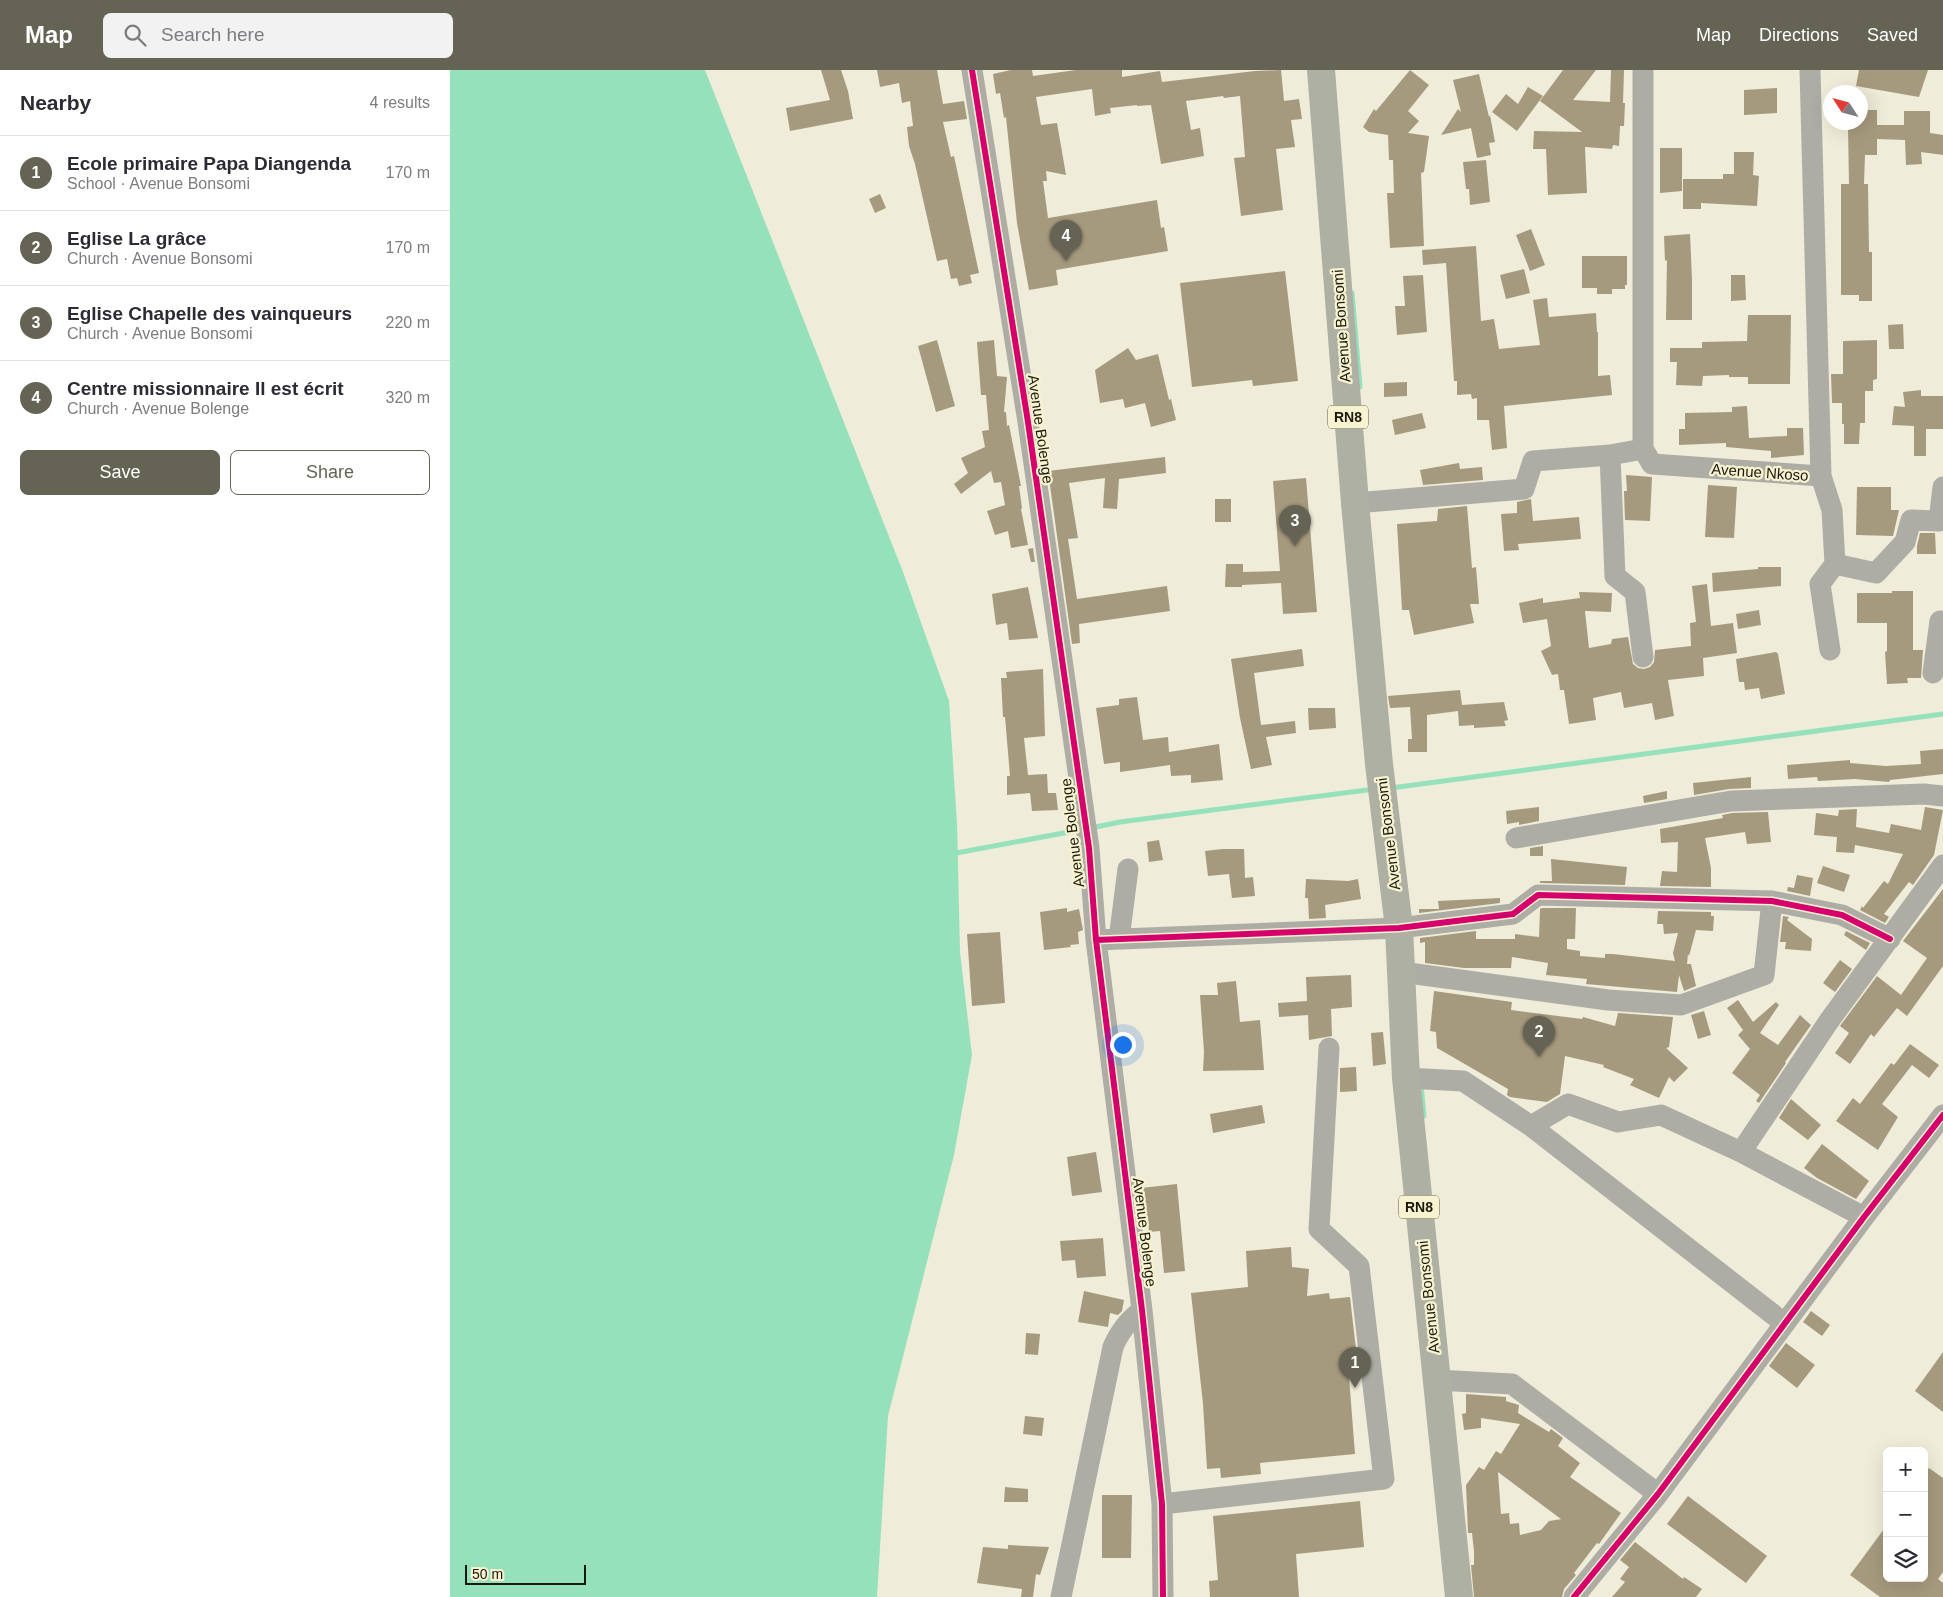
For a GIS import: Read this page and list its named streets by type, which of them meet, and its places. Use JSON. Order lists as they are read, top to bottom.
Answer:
{
  "streets": {
    "main road": ["Avenue Bonsomi", "RN8"],
    "street": ["Avenue Bolenge", "Avenue Nkoso"]
  },
  "scale_bar": "50 m",
  "north": "top left",
  "page": {
    "header": "Map",
    "search": "Search here",
    "nav": ["Map", "Directions", "Saved"],
    "heading": ["Nearby", "4 results"],
    "list": [
      {
        "mark": "1",
        "name": "Ecole primaire Papa Diangenda",
        "note": "School · Avenue Bonsomi",
        "value": "170 m"
      },
      {
        "mark": "2",
        "name": "Eglise La grâce",
        "note": "Church · Avenue Bonsomi",
        "value": "170 m"
      },
      {
        "mark": "3",
        "name": "Eglise Chapelle des vainqueurs",
        "note": "Church · Avenue Bonsomi",
        "value": "220 m"
      },
      {
        "mark": "4",
        "name": "Centre missionnaire Il est écrit",
        "note": "Church · Avenue Bolenge",
        "value": "320 m"
      }
    ],
    "pins": [
      "4",
      "3",
      "2",
      "1"
    ],
    "buttons": ["Save", "Share"],
    "map_buttons": ["+", "−"],
    "scale": "50 m"
  }
}
